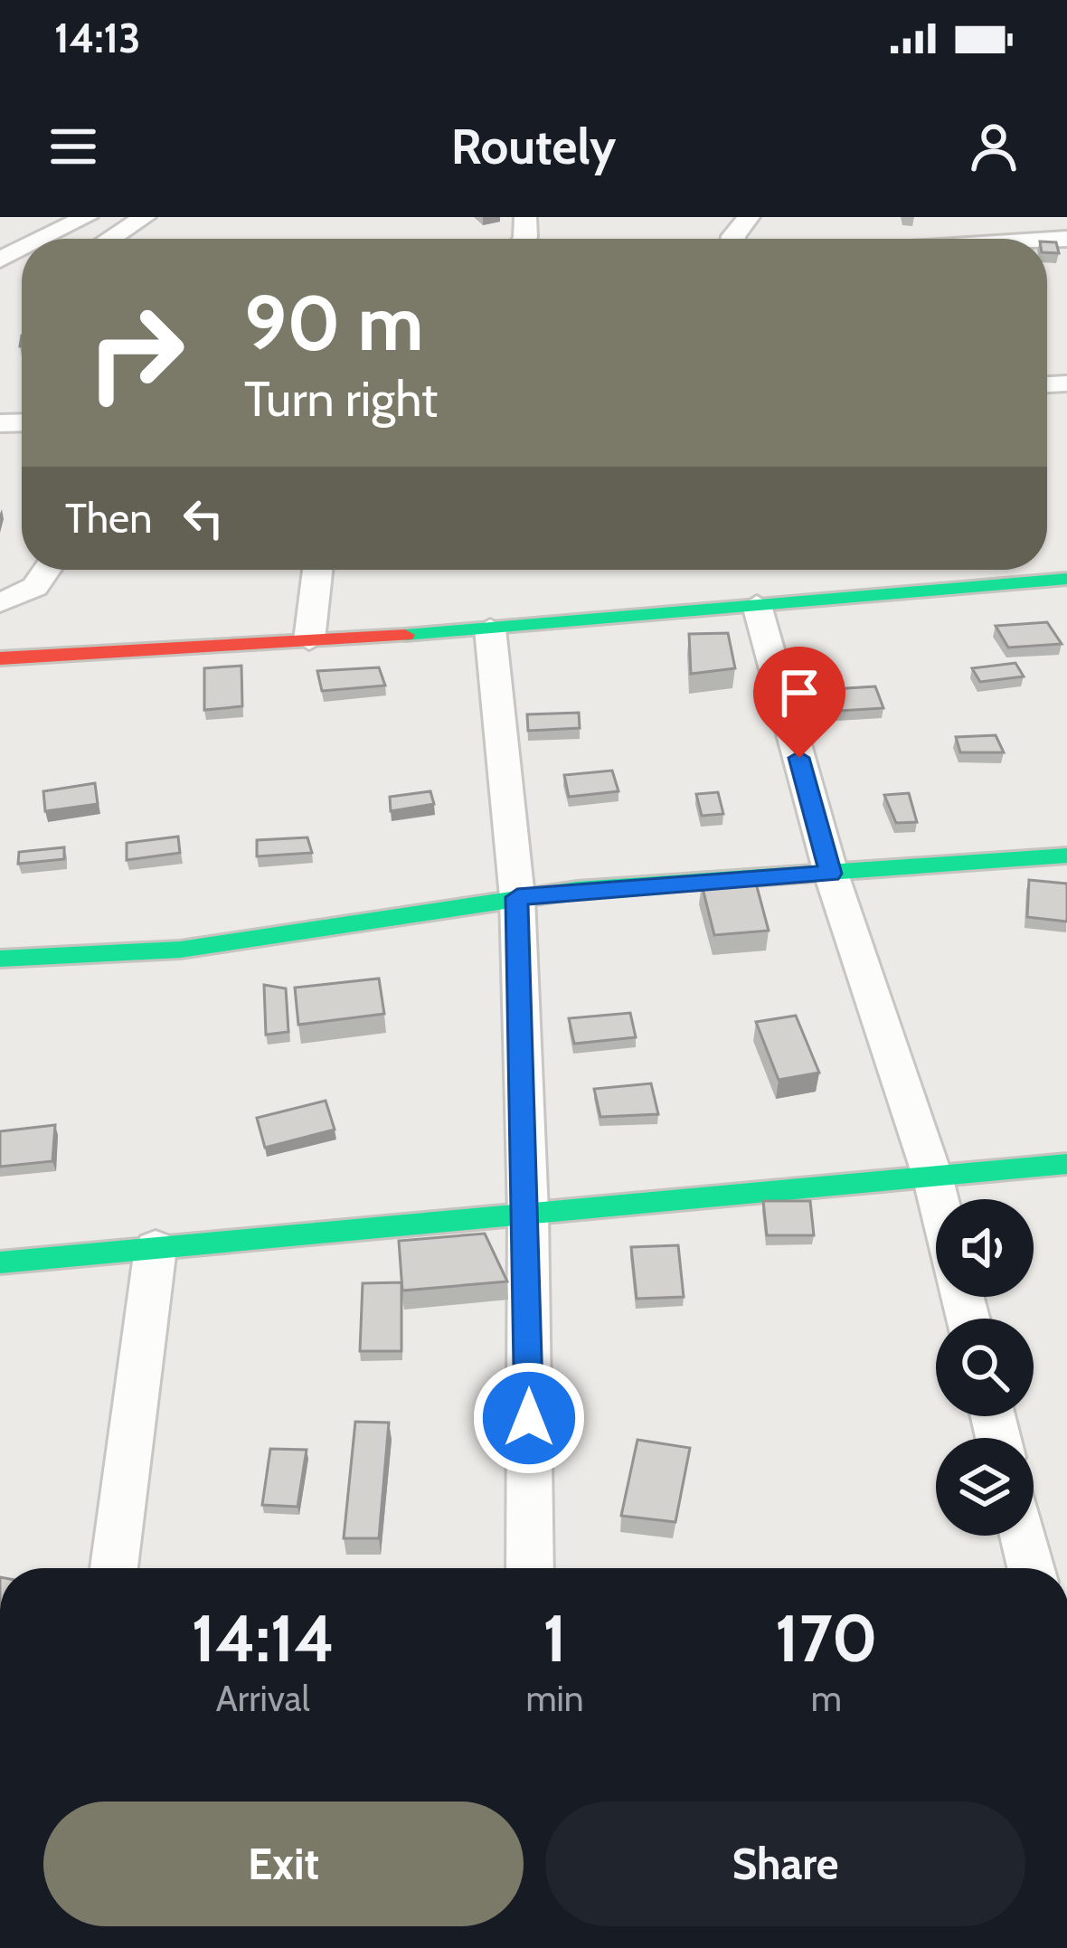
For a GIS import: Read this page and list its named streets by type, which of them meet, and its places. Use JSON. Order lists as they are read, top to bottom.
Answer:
{
  "page": {
    "status": "14:13",
    "header": "Routely",
    "turn": ["90 m", "Turn right"],
    "then": "Then",
    "eta": [
      "14:14",
      "Arrival",
      "1",
      "min",
      "170",
      "m"
    ],
    "buttons": ["Exit", "Share"]
  }
}
